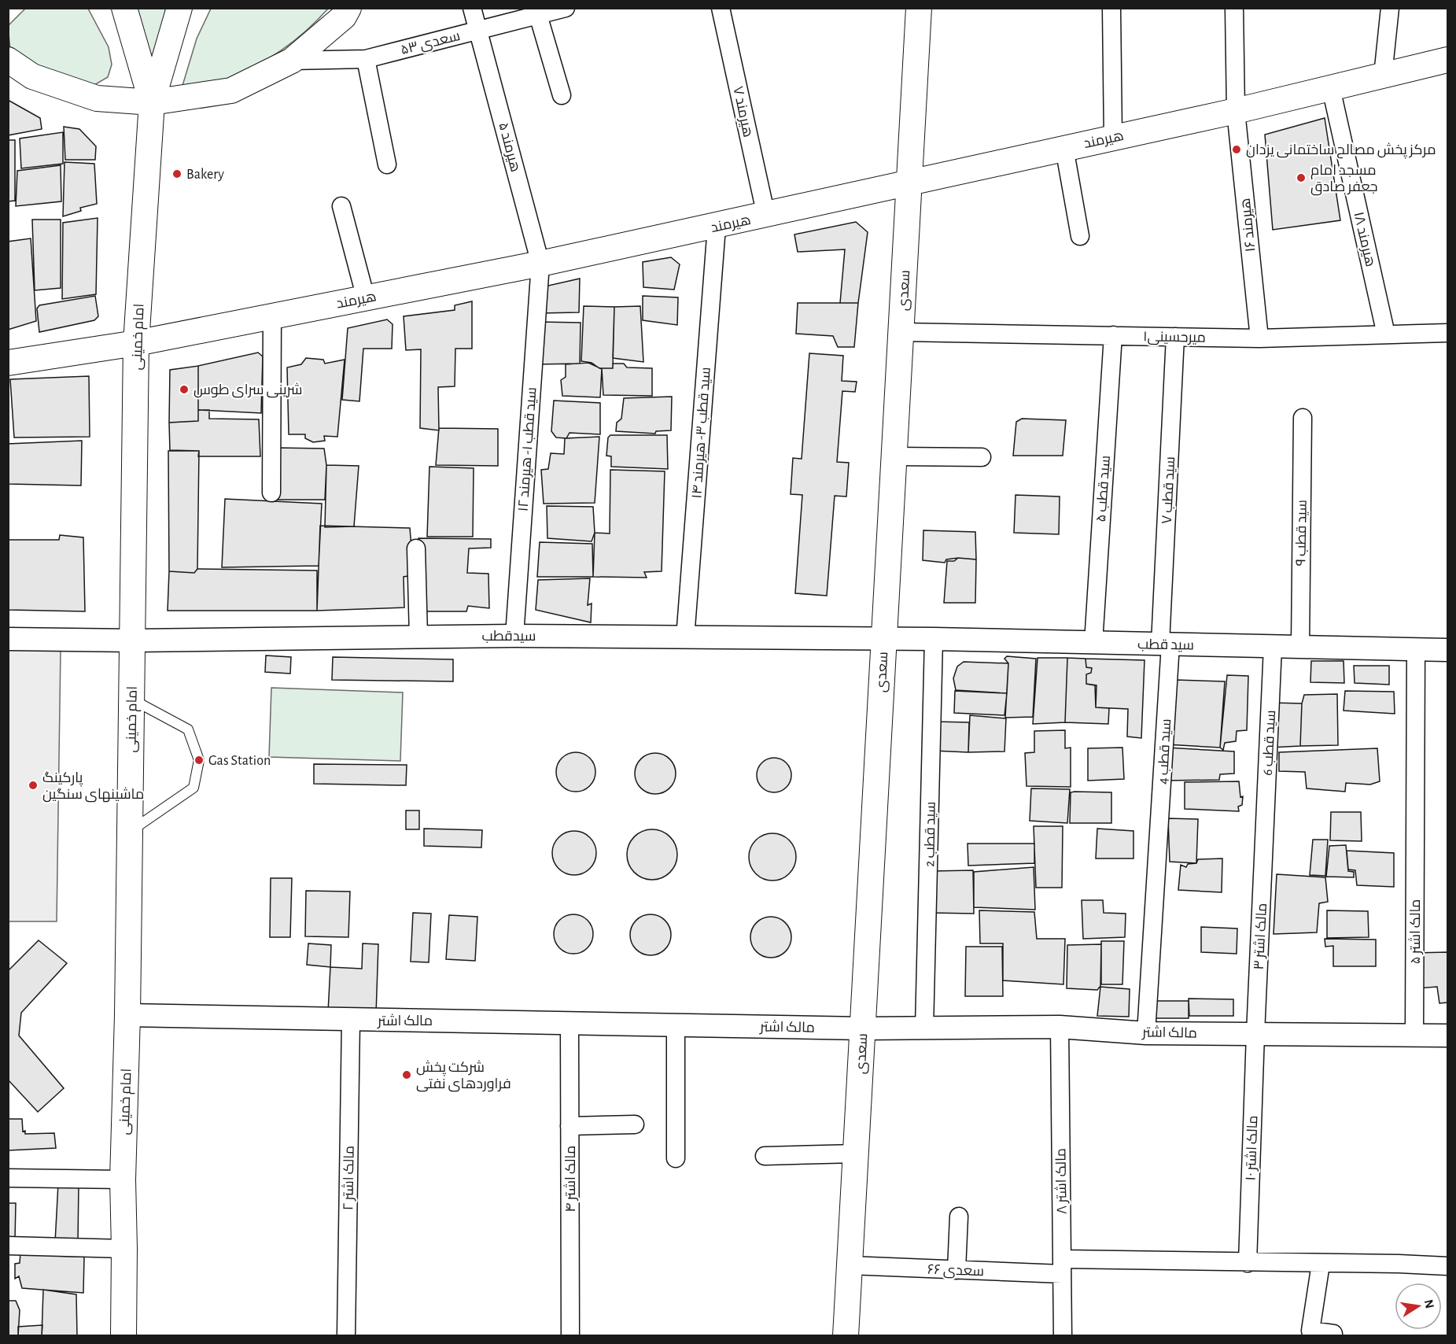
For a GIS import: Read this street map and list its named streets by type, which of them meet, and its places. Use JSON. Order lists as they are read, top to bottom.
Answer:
{
  "streets": {
    "main road": ["هیرمند", "سعدی", "امام خمینی"],
    "street": [
      "سعدی ۵۳",
      "هیرمند ۷",
      "هیرمند ۵",
      "هیرمند ۱۶",
      "هیرمند ۱۸",
      "میرحسینی۱",
      "سید قطب ۳- هیرمند ۱۴",
      "سید قطب ۱- هیرمند ۱۲",
      "سید قطب ۵",
      "سید قطب ۷",
      "سید قطب ۹",
      "سیدقطب",
      "سید قطب",
      "سید قطب 6",
      "سید قطب 4",
      "سید قطب 2",
      "مالک اشتر ۵",
      "مالک اشتر ۳",
      "مالک اشتر",
      "مالک اشتر ۱۰",
      "مالک اشتر ۲",
      "مالک اشتر ۴",
      "مالک اشتر ۸",
      "سعدی ۶۶"
    ]
  },
  "crossings": [
    ["سعدی ۵۳", "هیرمند ۵"],
    ["هیرمند ۷", "هیرمند"],
    ["هیرمند", "هیرمند ۵"],
    ["هیرمند", "هیرمند ۱۶"],
    ["هیرمند", "هیرمند ۱۸"],
    ["هیرمند", "سعدی"],
    ["هیرمند", "امام خمینی"],
    ["هیرمند", "سید قطب ۳- هیرمند ۱۴"],
    ["هیرمند", "سید قطب ۱- هیرمند ۱۲"],
    ["هیرمند ۵", "سید قطب ۱- هیرمند ۱۲"],
    ["هیرمند ۱۶", "میرحسینی۱"],
    ["هیرمند ۱۸", "میرحسینی۱"],
    ["سعدی", "میرحسینی۱"],
    ["سعدی", "سیدقطب"],
    ["سعدی", "سید قطب"],
    ["سعدی", "مالک اشتر"],
    ["سعدی", "سعدی ۶۶"],
    ["امام خمینی", "سیدقطب"],
    ["امام خمینی", "مالک اشتر"],
    ["میرحسینی۱", "سید قطب ۵"],
    ["میرحسینی۱", "سید قطب ۷"],
    ["سید قطب ۳- هیرمند ۱۴", "سیدقطب"],
    ["سید قطب ۱- هیرمند ۱۲", "سیدقطب"],
    ["سید قطب ۵", "سید قطب"],
    ["سید قطب ۷", "سید قطب"],
    ["سید قطب ۷", "سید قطب 4"],
    ["سید قطب ۹", "سید قطب"],
    ["سیدقطب", "سید قطب"],
    ["سید قطب", "سید قطب 6"],
    ["سید قطب", "سید قطب 4"],
    ["سید قطب", "سید قطب 2"],
    ["سید قطب", "مالک اشتر ۵"],
    ["سید قطب 6", "مالک اشتر ۳"],
    ["سید قطب 4", "مالک اشتر"],
    ["سید قطب 2", "مالک اشتر"],
    ["مالک اشتر ۵", "مالک اشتر"],
    ["مالک اشتر ۳", "مالک اشتر"],
    ["مالک اشتر ۳", "مالک اشتر ۱۰"],
    ["مالک اشتر", "مالک اشتر ۱۰"],
    ["مالک اشتر", "مالک اشتر ۲"],
    ["مالک اشتر", "مالک اشتر ۴"],
    ["مالک اشتر", "مالک اشتر ۸"],
    ["مالک اشتر ۱۰", "سعدی ۶۶"],
    ["مالک اشتر ۸", "سعدی ۶۶"]
  ],
  "places": [
    "مرکز پخش مصالح ساختمانی یزدان",
    "Bakery",
    "مسجد امام جعفر صادق",
    "شرینی سرای طوس",
    "Gas Station",
    "پارکینگ ماشینهای سنگین",
    "شرکت پخش فراوردهای نفتی"
  ],
  "north": "right"
}
